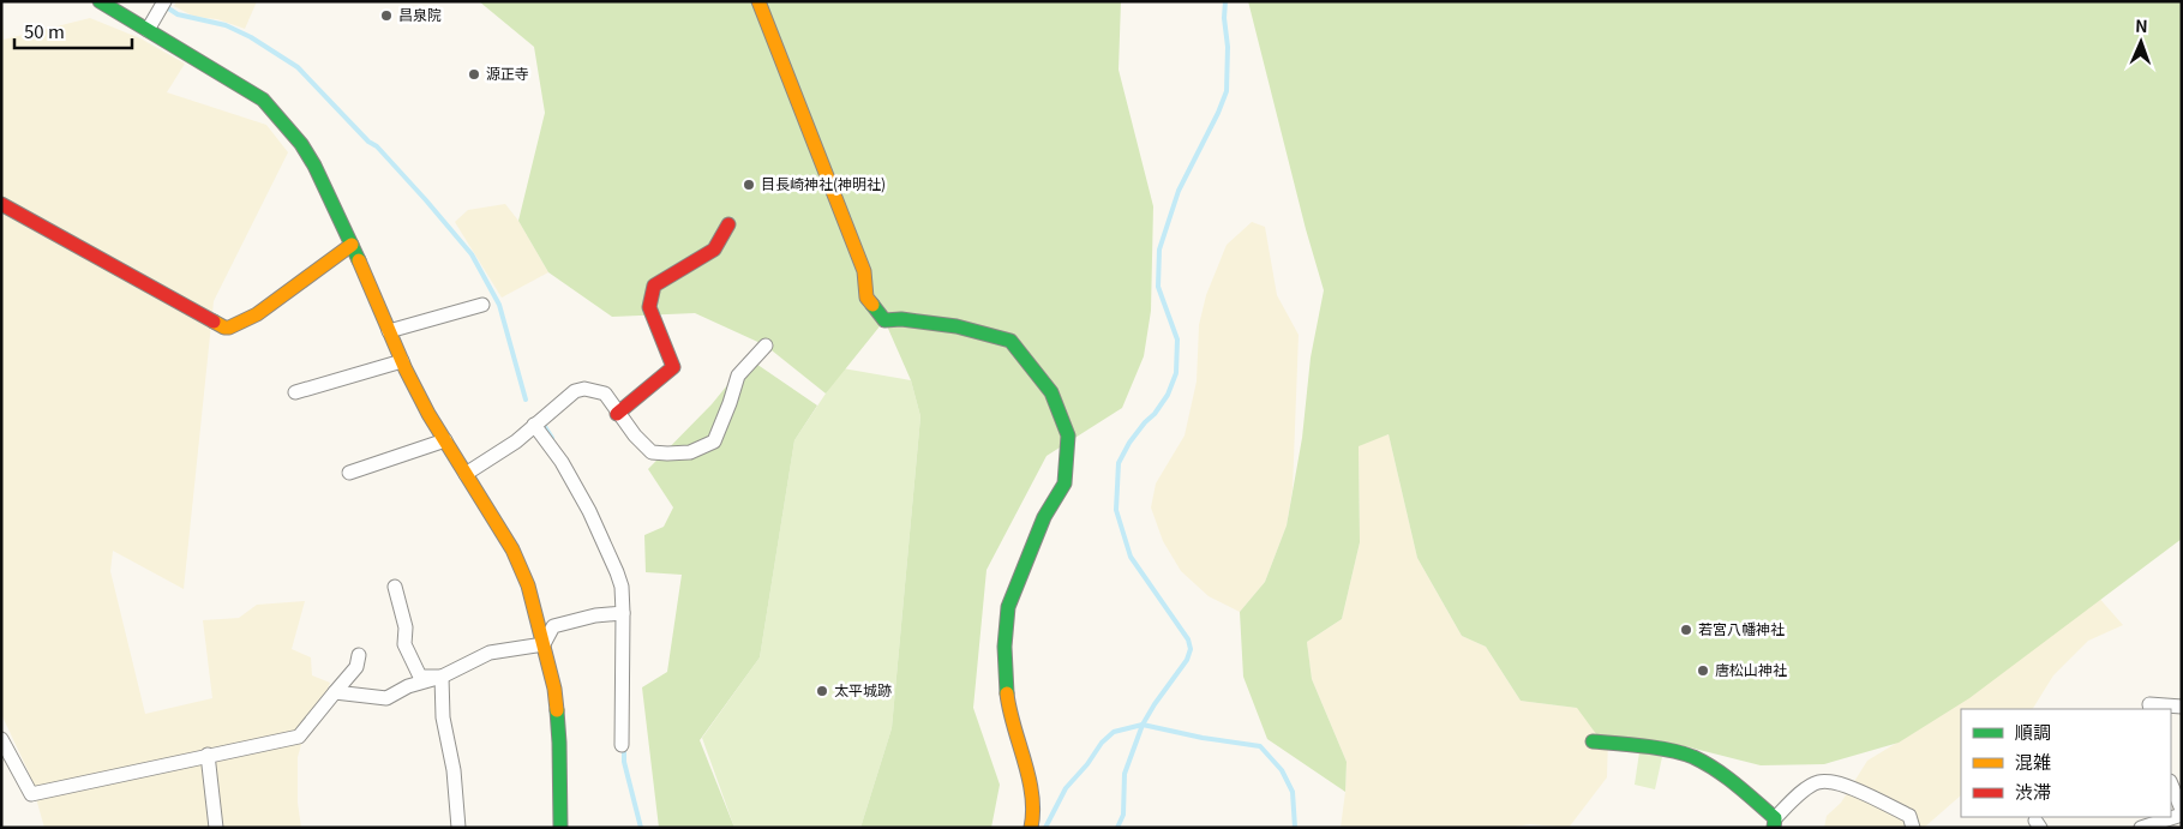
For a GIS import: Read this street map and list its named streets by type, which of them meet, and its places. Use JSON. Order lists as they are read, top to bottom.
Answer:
{
  "places": [
    "昌泉院",
    "源正寺",
    "目長崎神社(神明社)",
    "若宮八幡神社",
    "唐松山神社",
    "太平城跡"
  ],
  "legend": ["順調", "混雑", "渋滞"],
  "scale_bar": "50 m",
  "north": "top"
}
